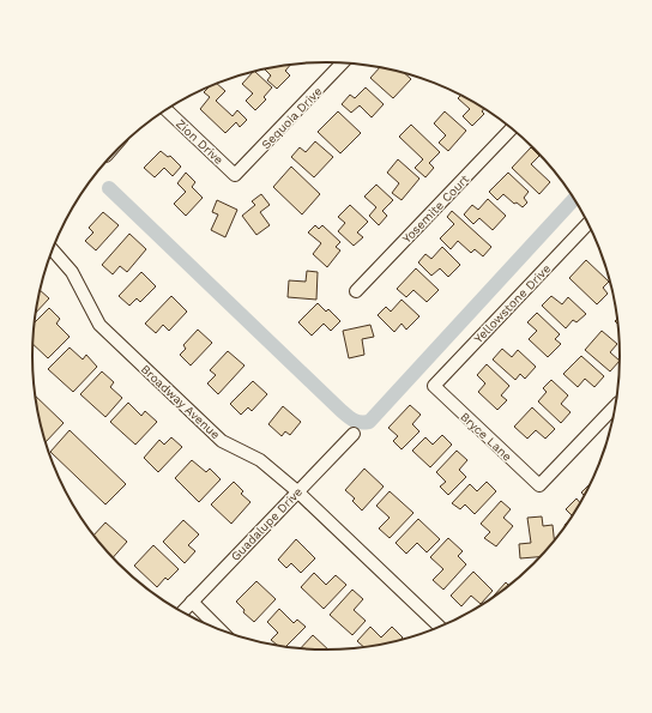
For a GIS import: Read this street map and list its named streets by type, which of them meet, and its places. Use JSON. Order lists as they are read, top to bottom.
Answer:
{
  "streets": {
    "street": [
      "Sequoia Drive",
      "Zion Drive",
      "Yosemite Court",
      "Yellowstone Drive",
      "Broadway Avenue",
      "Bryce Lane",
      "Guadalupe Drive"
    ]
  },
  "crossings": [
    ["Sequoia Drive", "Zion Drive"],
    ["Yellowstone Drive", "Bryce Lane"],
    ["Broadway Avenue", "Guadalupe Drive"]
  ]
}
